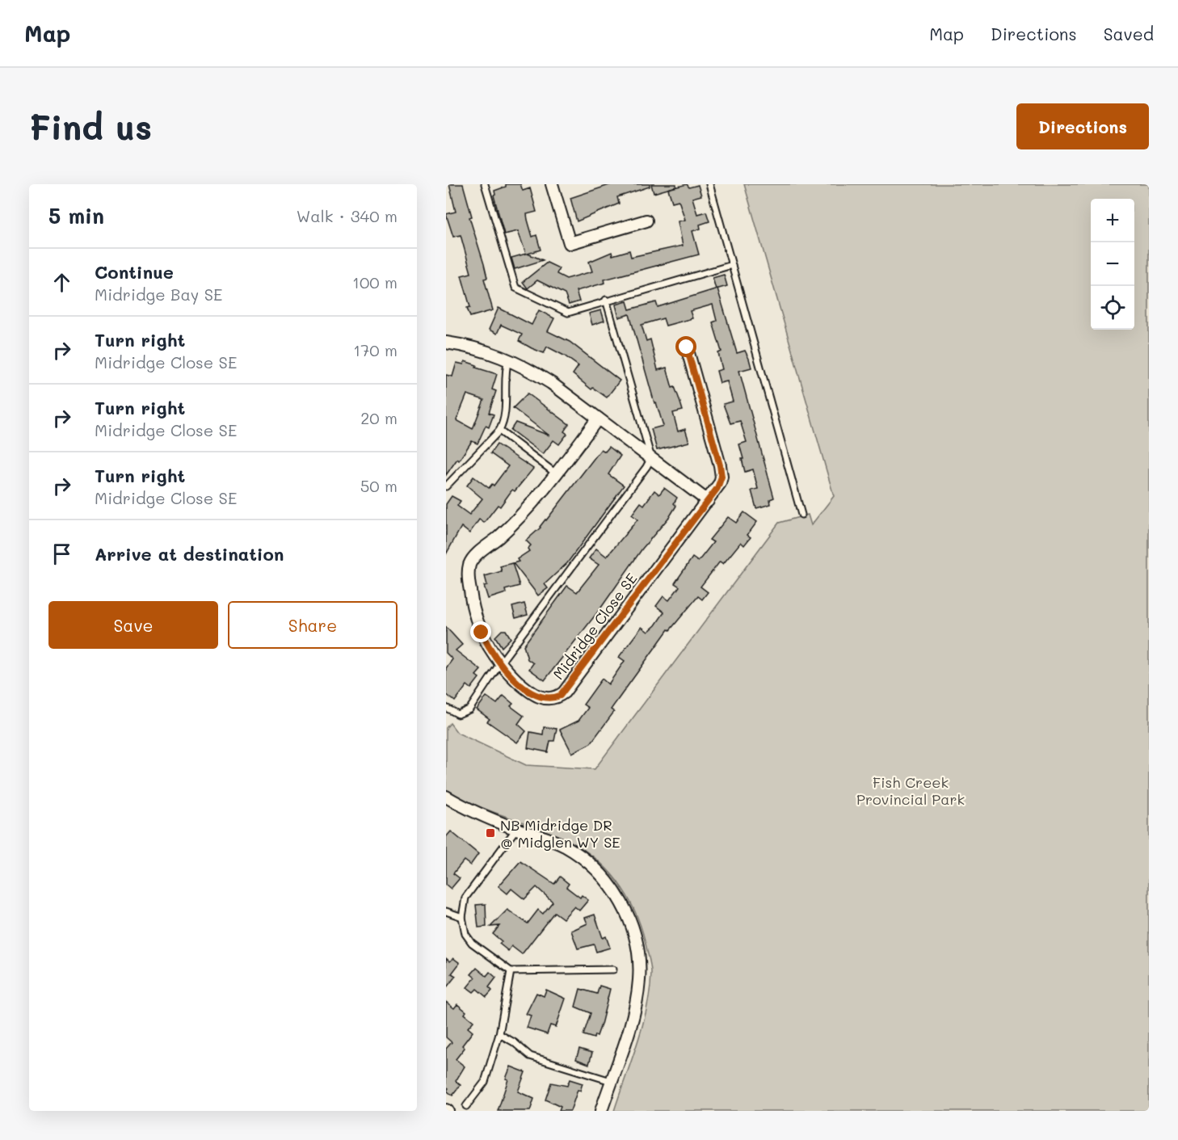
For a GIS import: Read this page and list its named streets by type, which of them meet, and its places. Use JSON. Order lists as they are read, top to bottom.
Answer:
{
  "streets": {
    "street": ["Midridge Close SE"]
  },
  "parks": ["Fish Creek Provincial Park"],
  "places": {
    "transit": ["NB Midridge DR @ Midglen WY SE"]
  },
  "page": {
    "header": "Map",
    "nav": ["Map", "Directions", "Saved"],
    "buttons": [
      "Directions",
      ["Save", "Share"]
    ],
    "title": "Find us",
    "heading": ["5 min", "Walk · 340 m"],
    "map_buttons": ["+", "−"],
    "list": [
      ["Continue", "Midridge Bay SE", "100 m"],
      ["Turn right", "Midridge Close SE", "170 m"],
      ["Turn right", "Midridge Close SE", "20 m"],
      ["Turn right", "Midridge Close SE", "50 m"],
      "Arrive at destination"
    ]
  }
}
